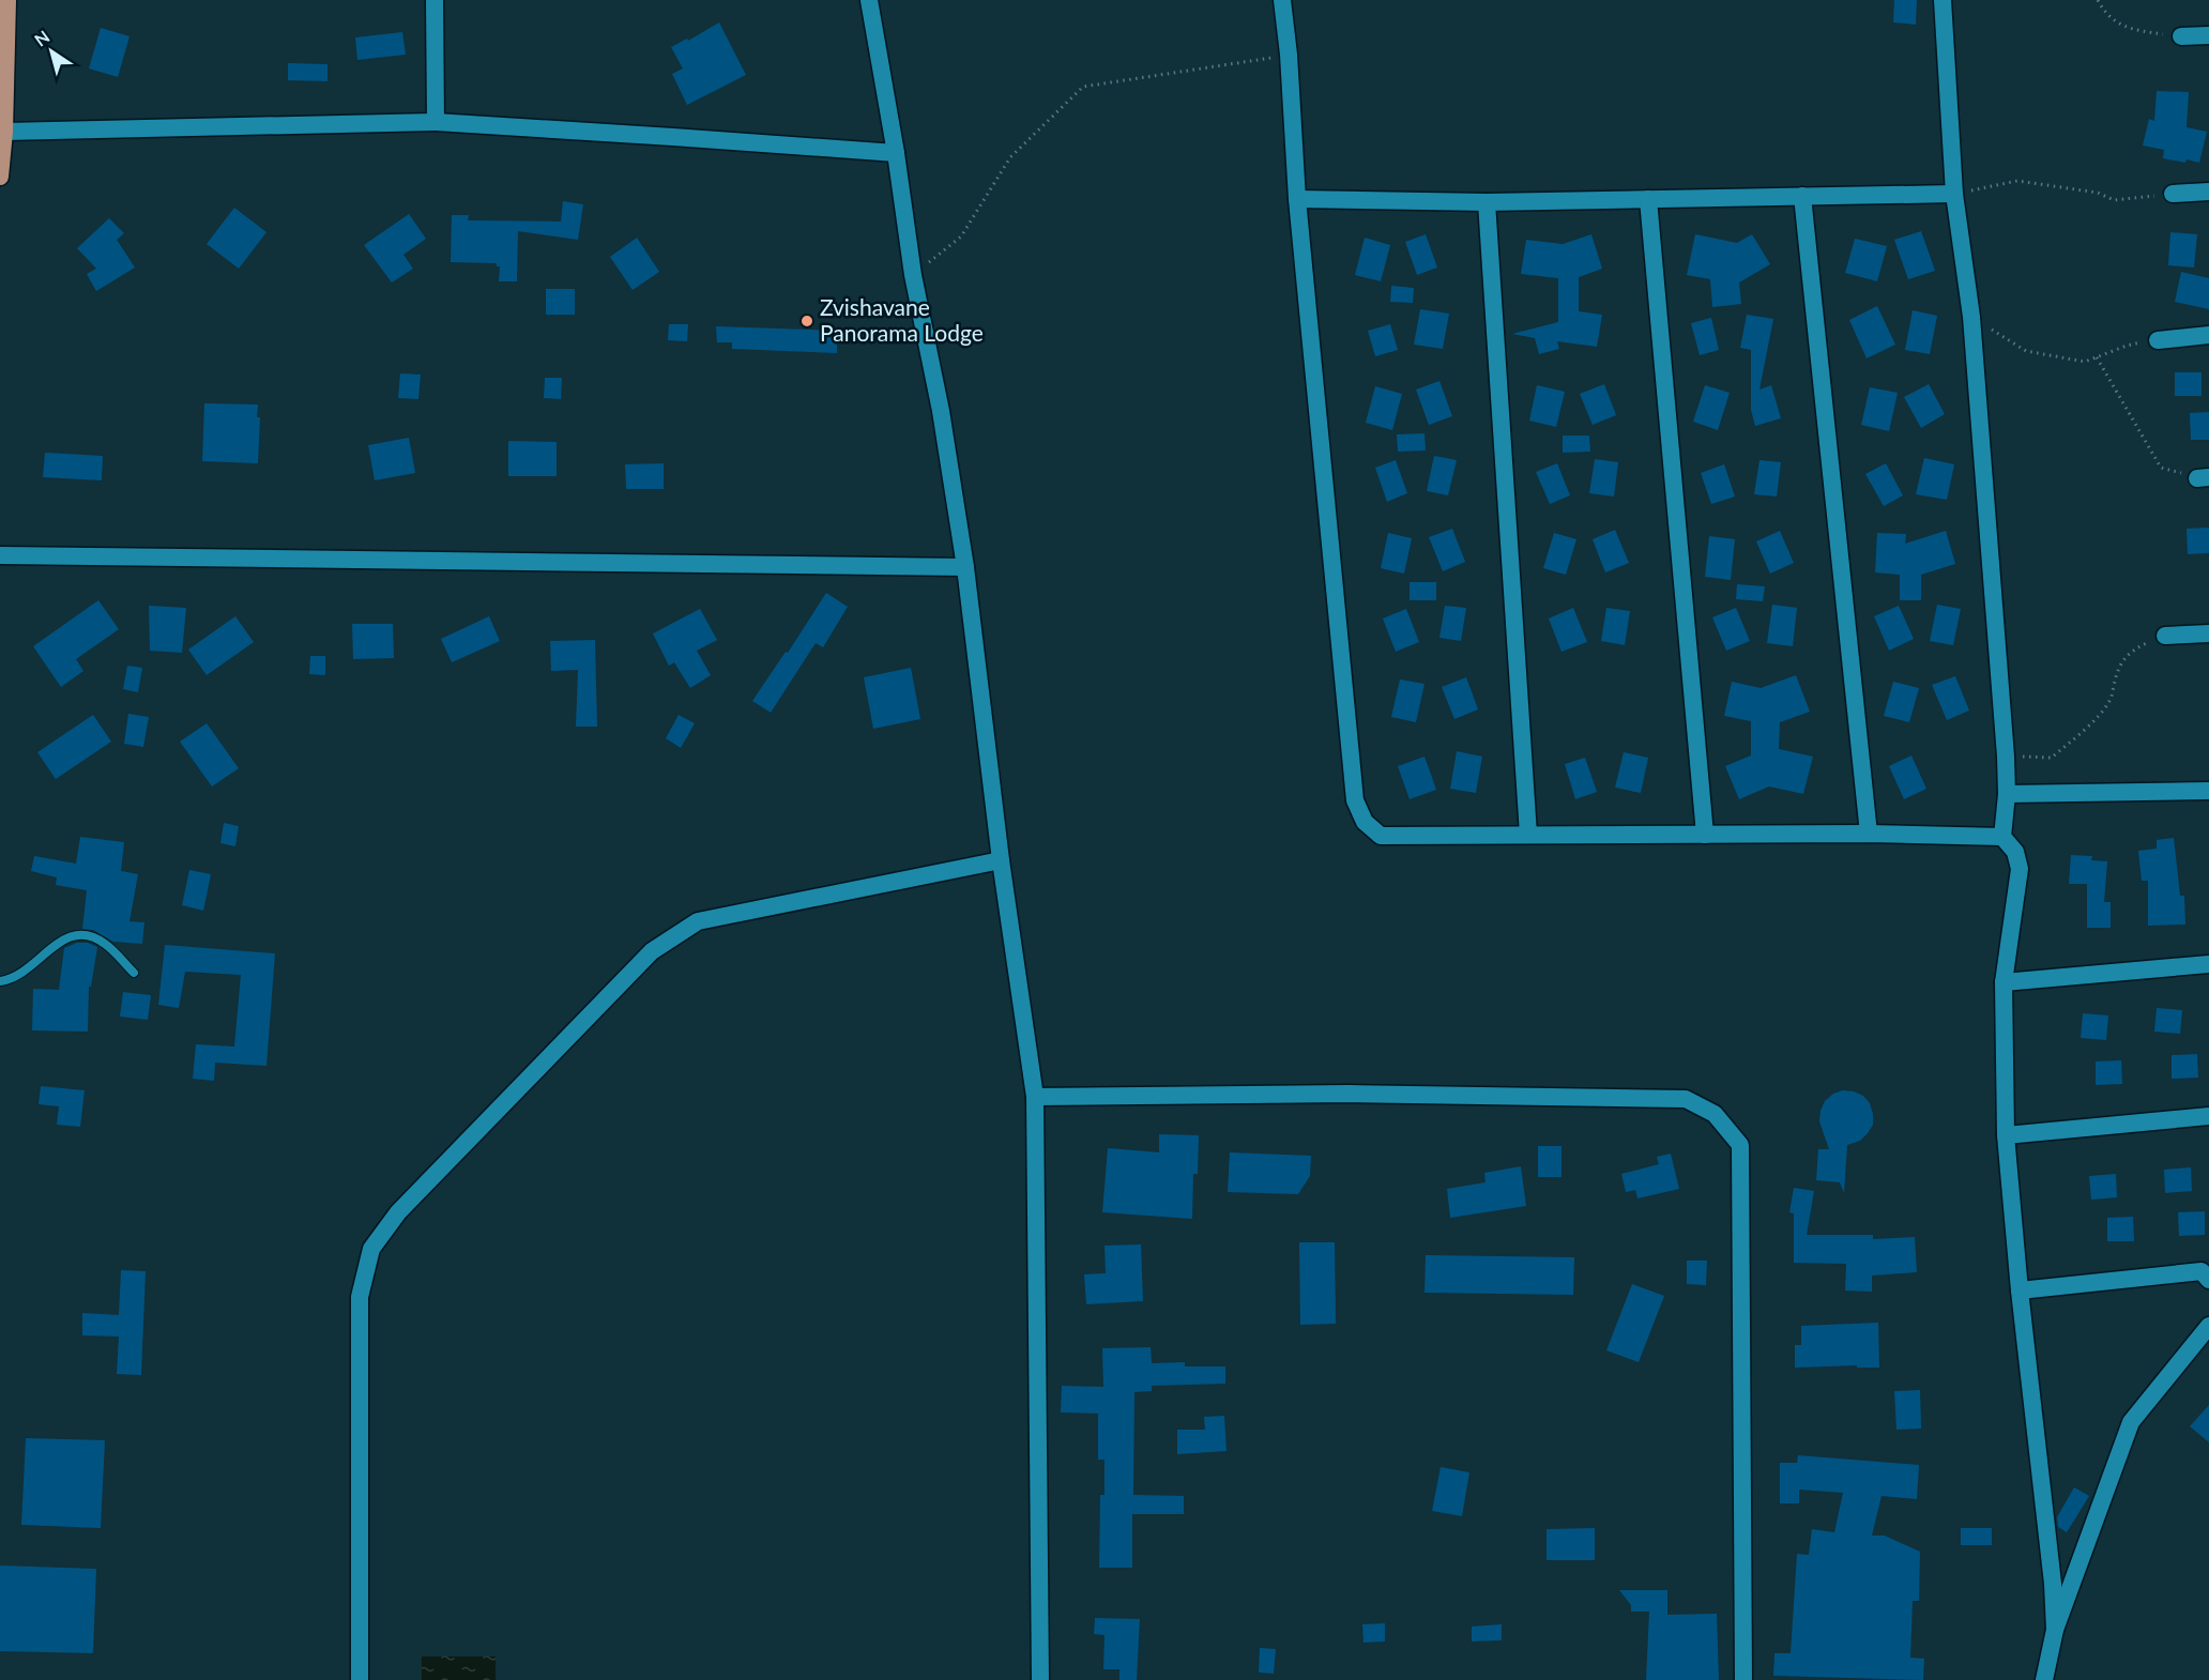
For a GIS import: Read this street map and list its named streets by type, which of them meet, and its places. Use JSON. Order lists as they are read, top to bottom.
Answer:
{
  "places": ["Zvishavane Panorama Lodge"],
  "north": "top left"
}
